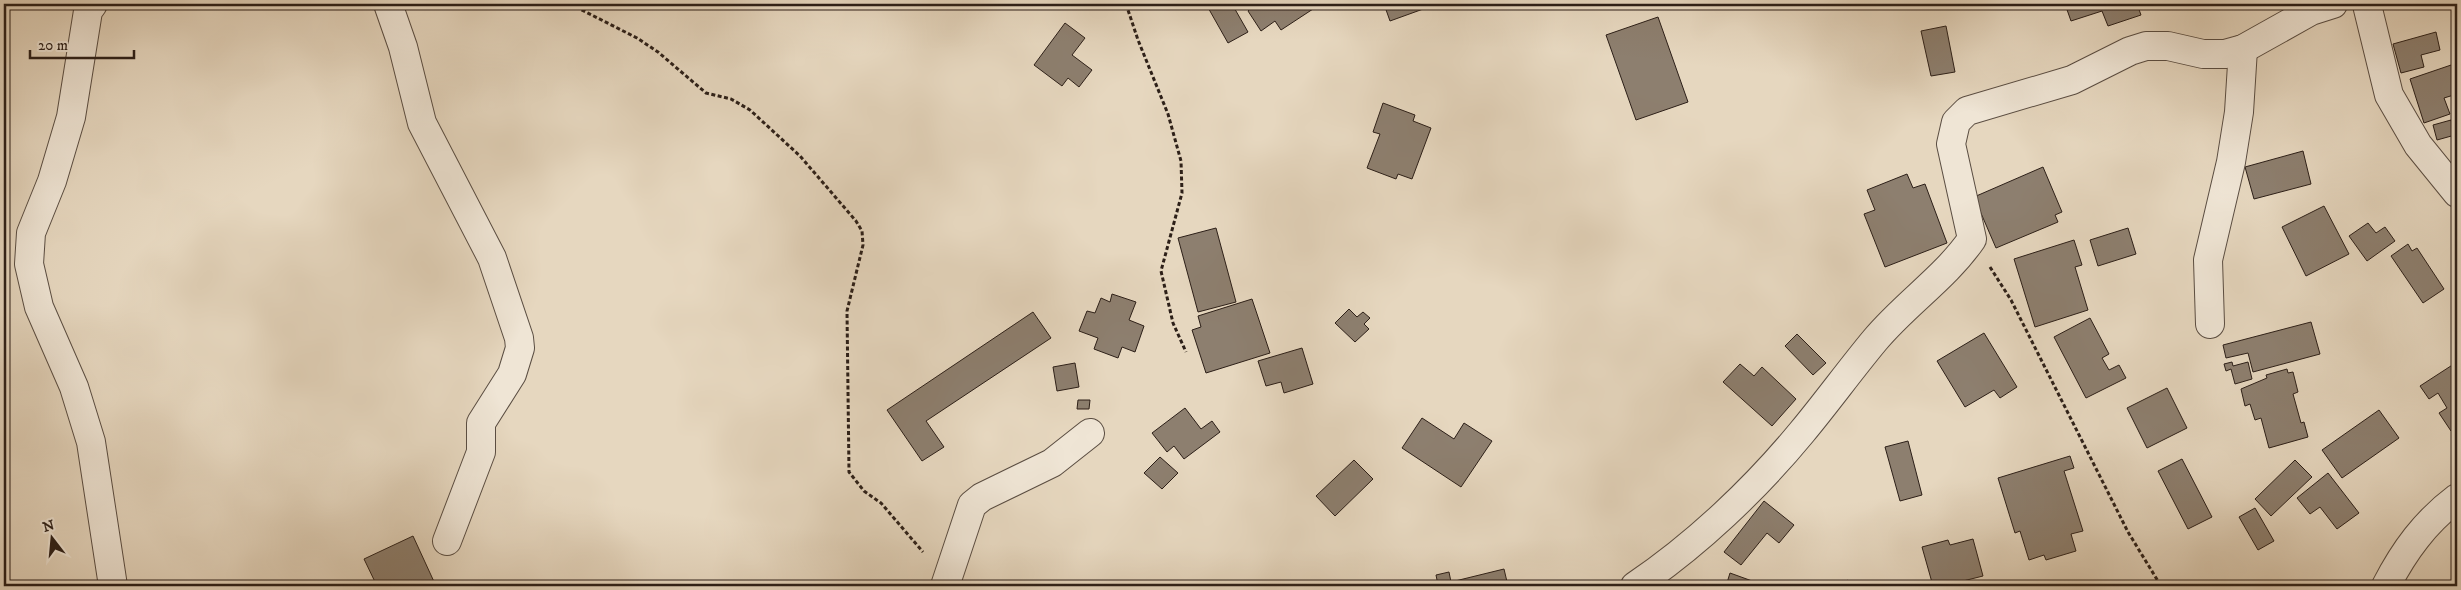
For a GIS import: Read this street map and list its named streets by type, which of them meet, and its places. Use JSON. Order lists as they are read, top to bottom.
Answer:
{
  "scale_bar": "20 m",
  "north": "top"
}
